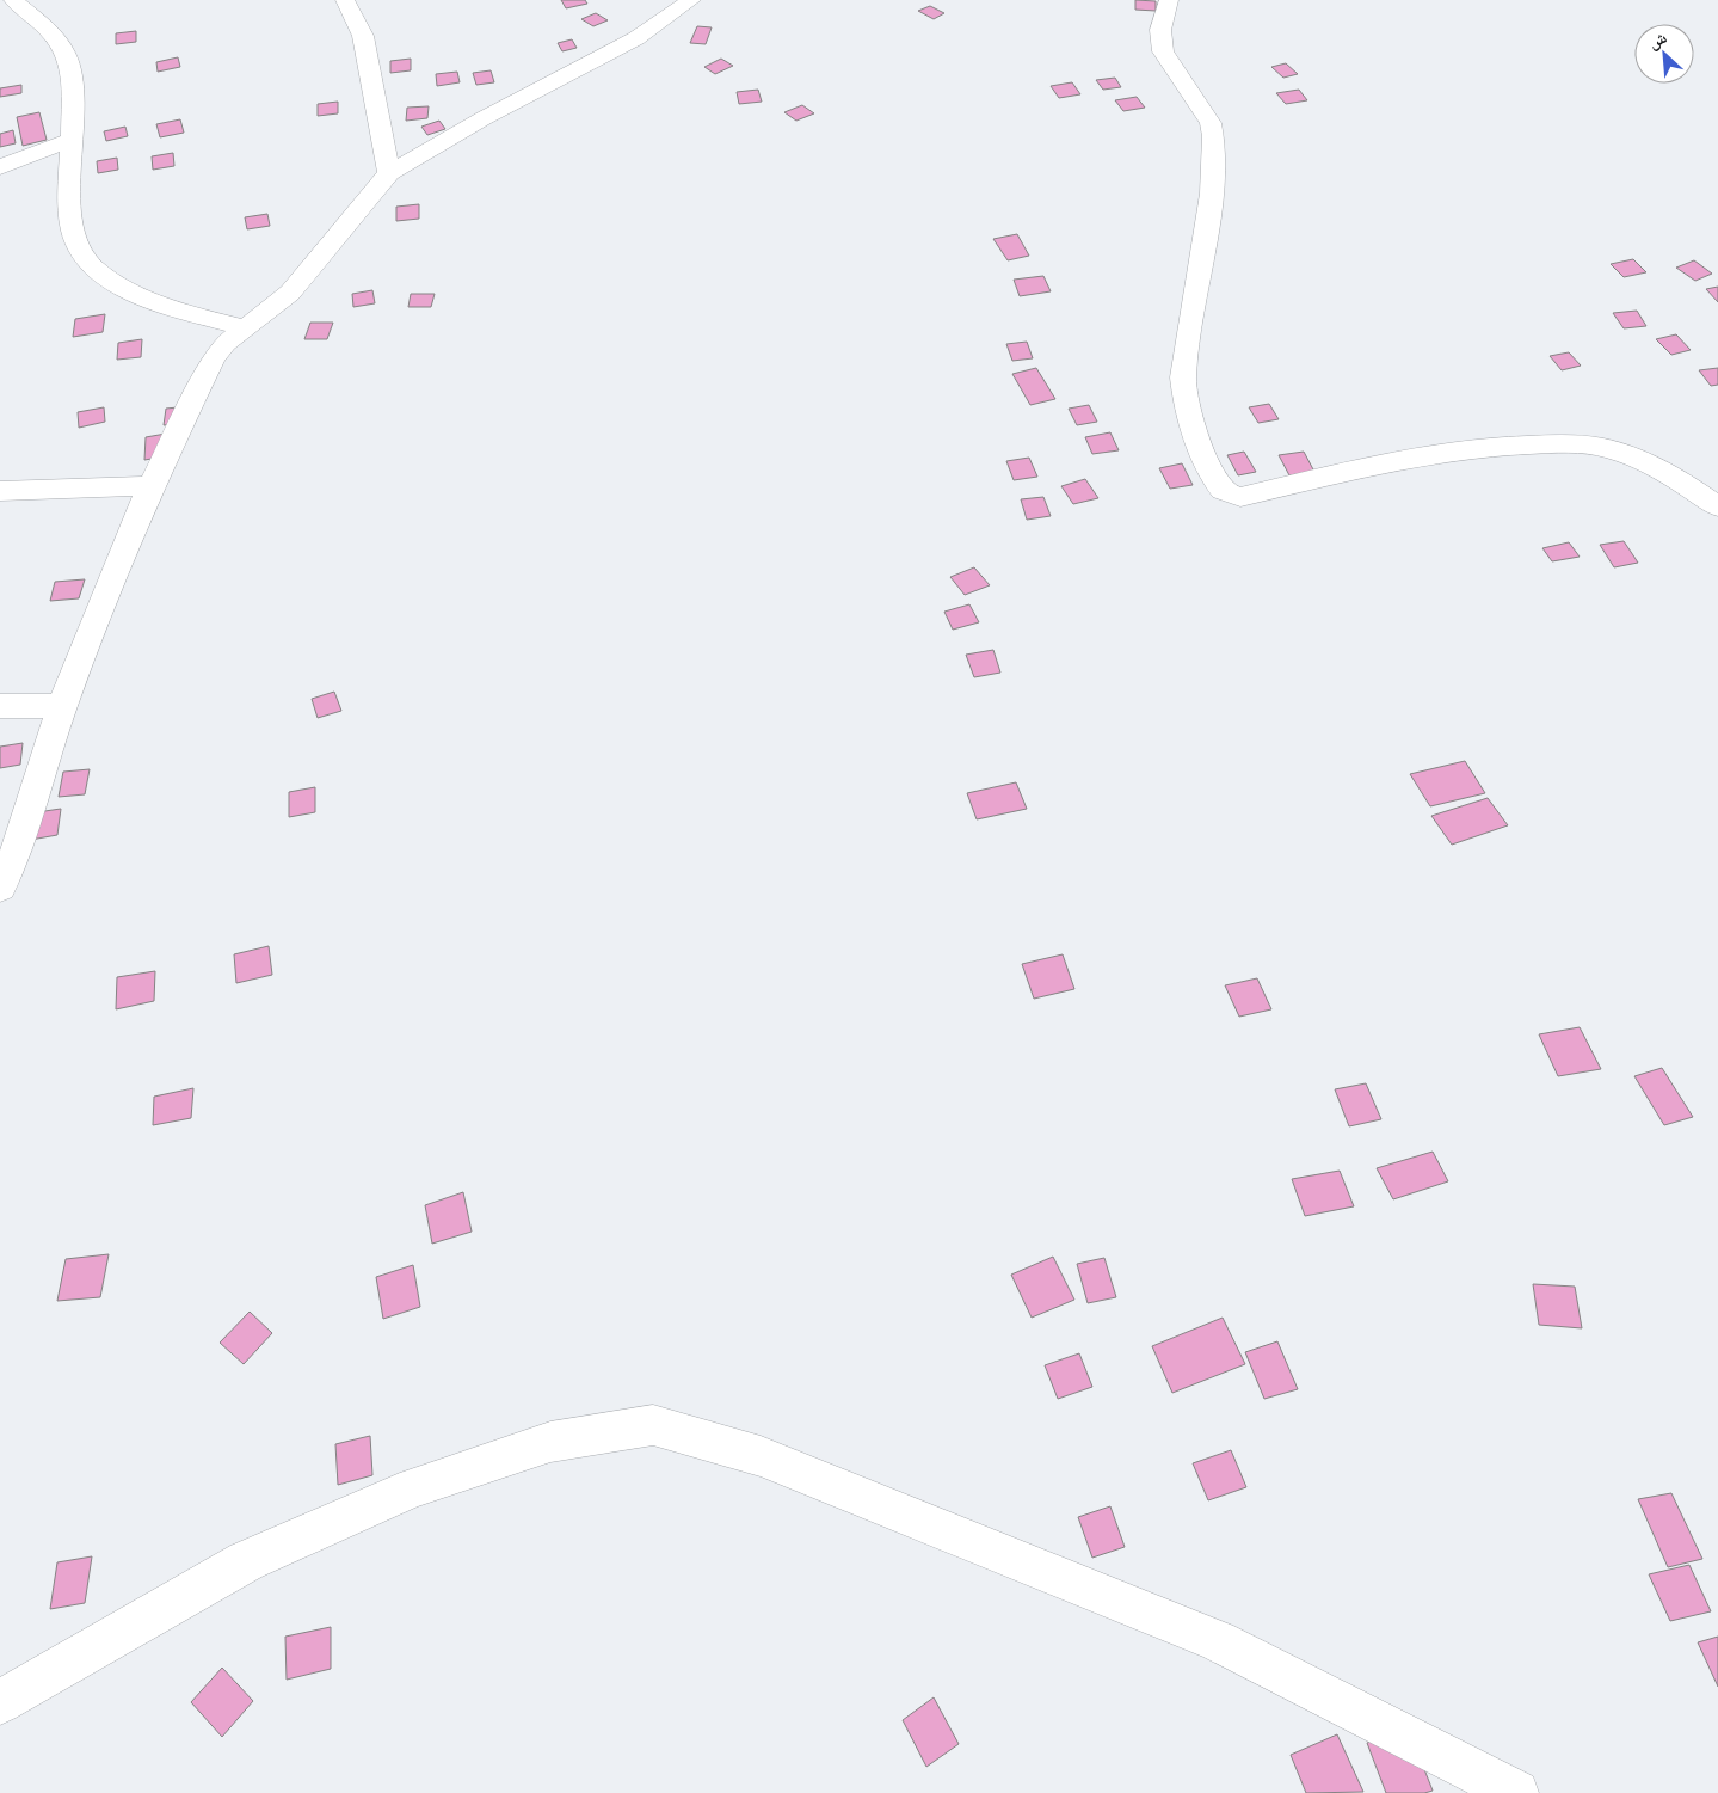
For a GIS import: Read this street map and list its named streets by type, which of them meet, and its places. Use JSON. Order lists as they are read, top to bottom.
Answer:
{
  "north": "top left"
}
